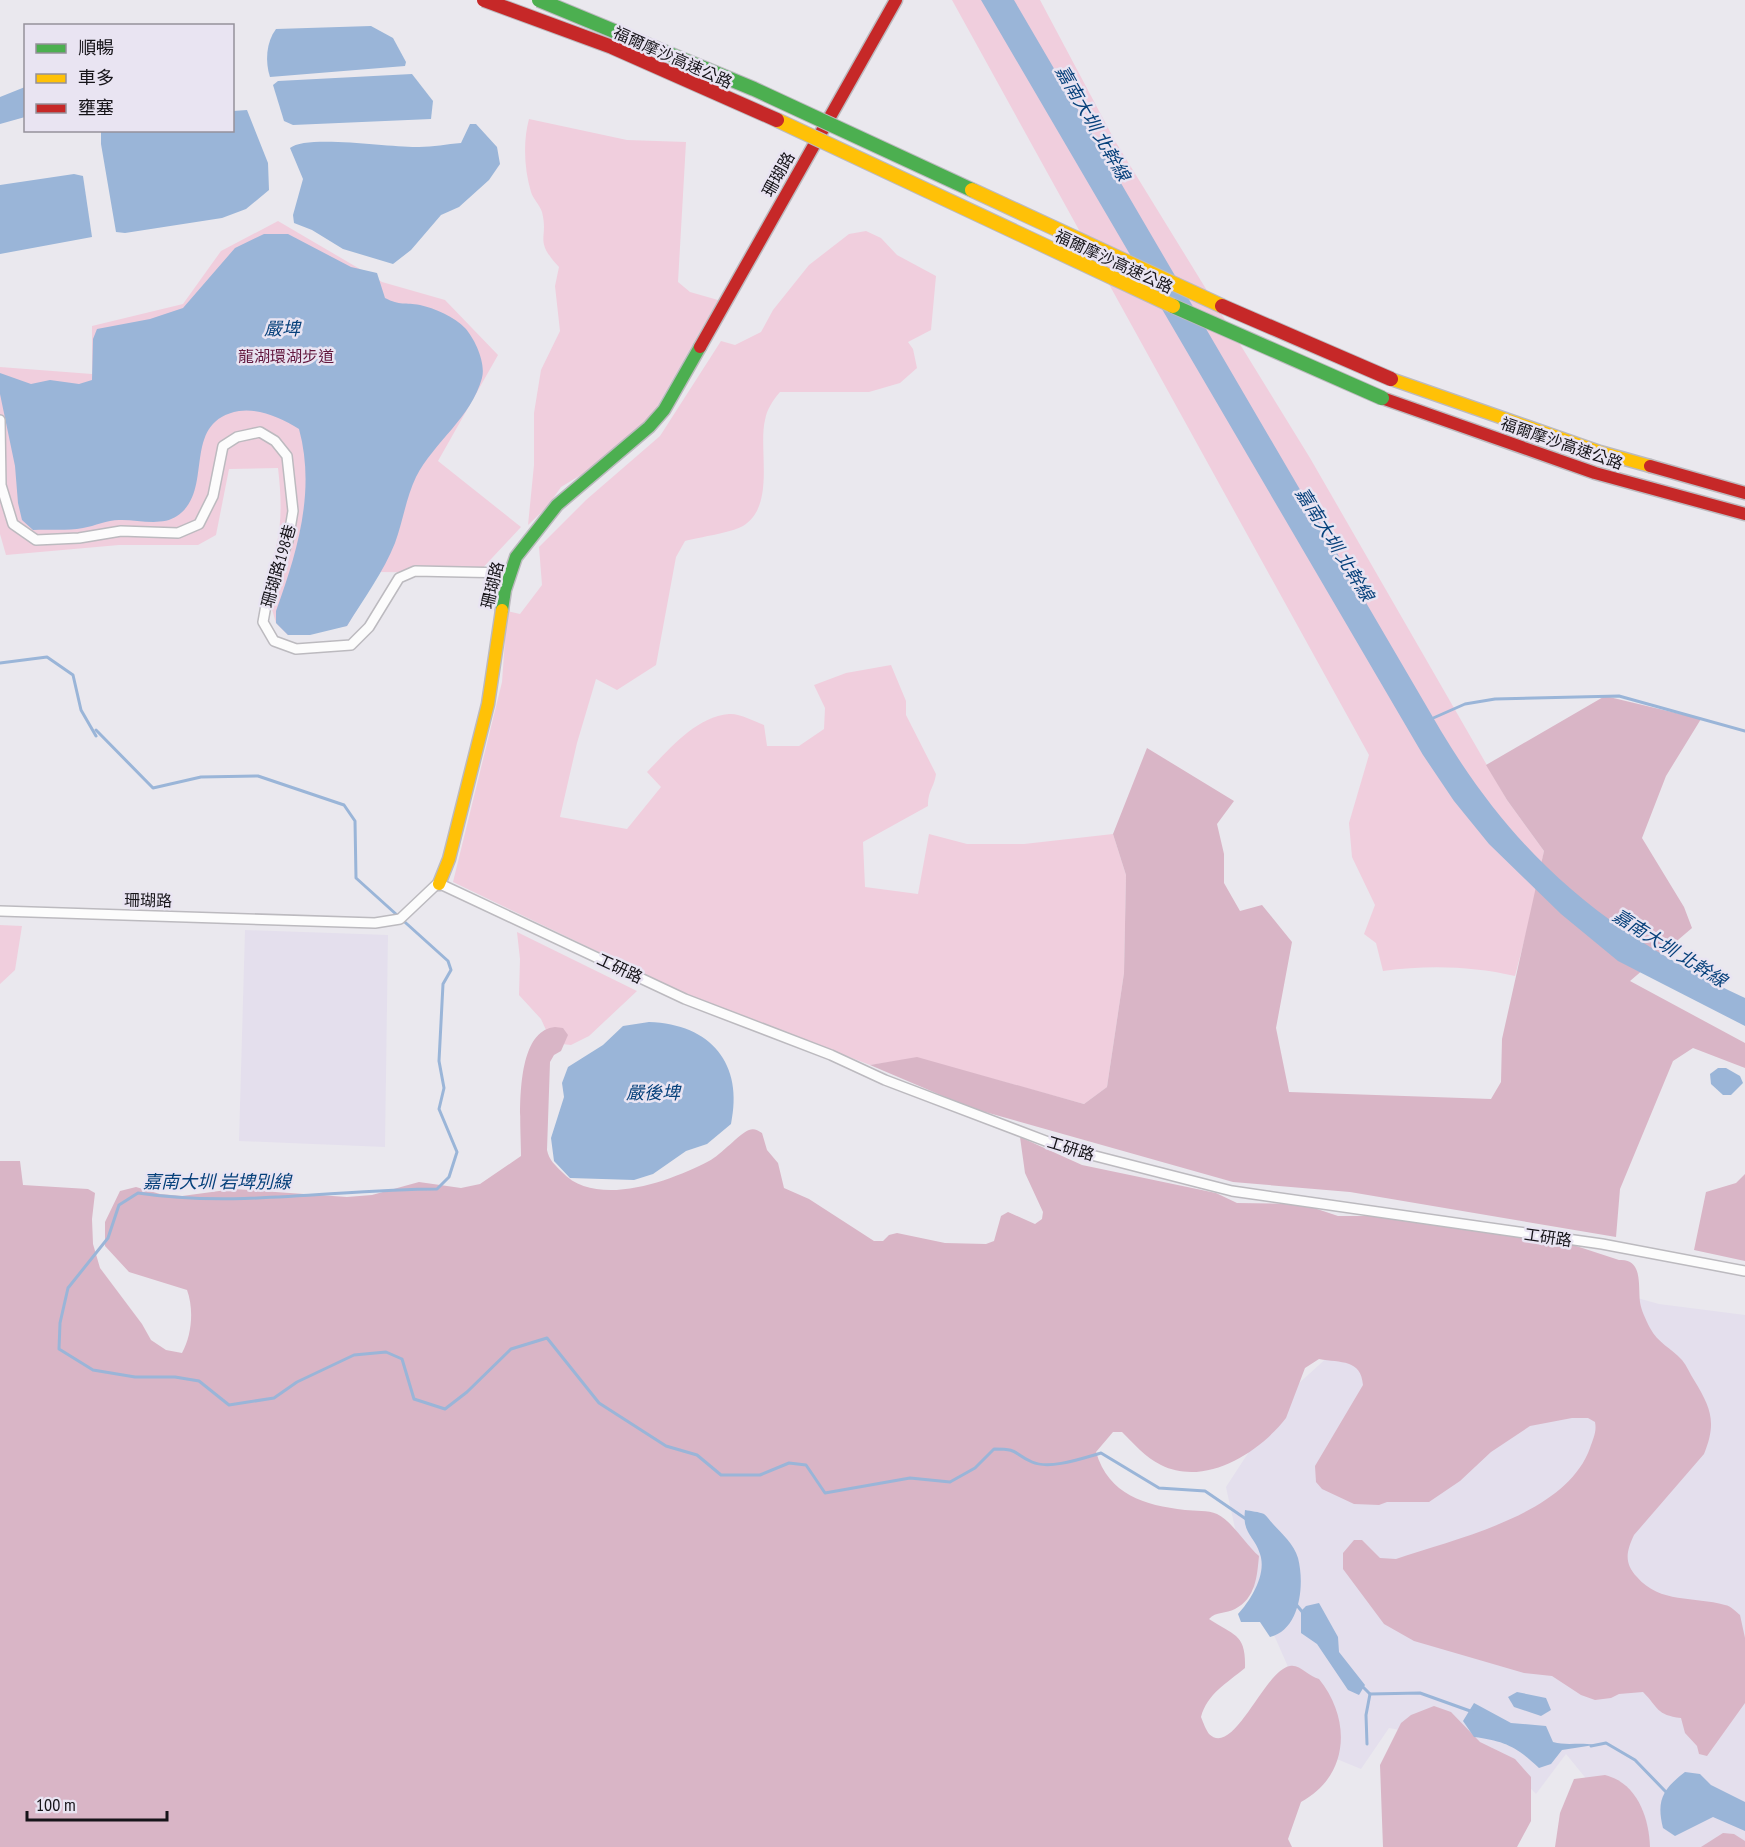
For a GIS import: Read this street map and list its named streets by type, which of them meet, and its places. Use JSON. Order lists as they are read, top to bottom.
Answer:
{
  "streets": {
    "main road": ["福爾摩沙高速公路", "珊瑚路"],
    "street": ["珊瑚路198巷", "工研路"]
  },
  "crossings": [
    ["珊瑚路", "珊瑚路198巷"],
    ["珊瑚路", "工研路"]
  ],
  "water": [
    "嘉南大圳 北幹線",
    "嚴埤",
    "嚴後埤",
    "嘉南大圳 岩埤別線"
  ],
  "parks": ["龍湖環湖步道"],
  "legend": ["順暢", "車多", "壅塞"],
  "scale_bar": "100 m"
}
